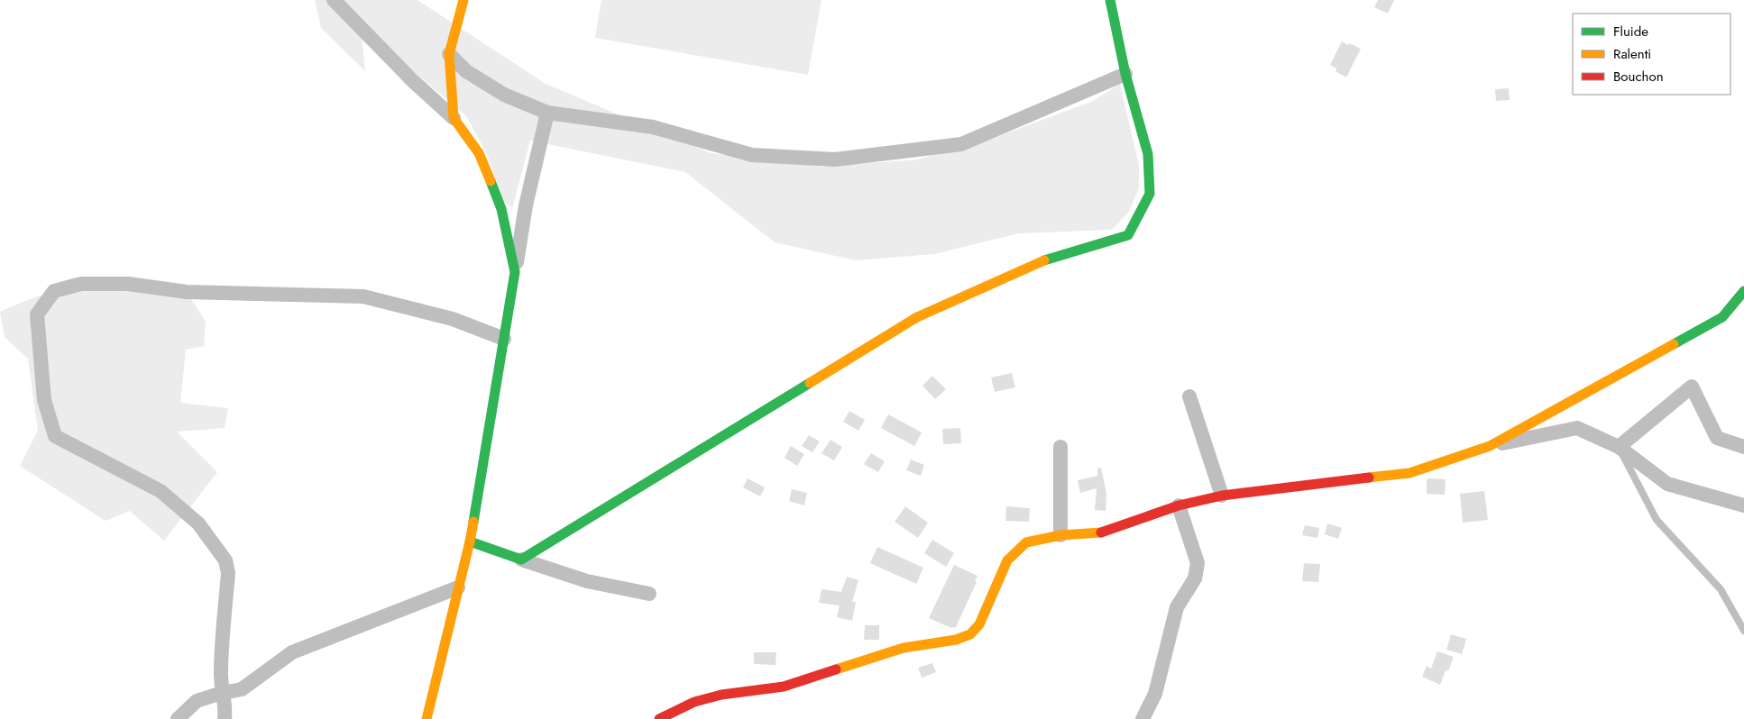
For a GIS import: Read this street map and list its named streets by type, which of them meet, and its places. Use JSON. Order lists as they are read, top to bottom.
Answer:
{
  "legend": ["Fluide", "Ralenti", "Bouchon"]
}
